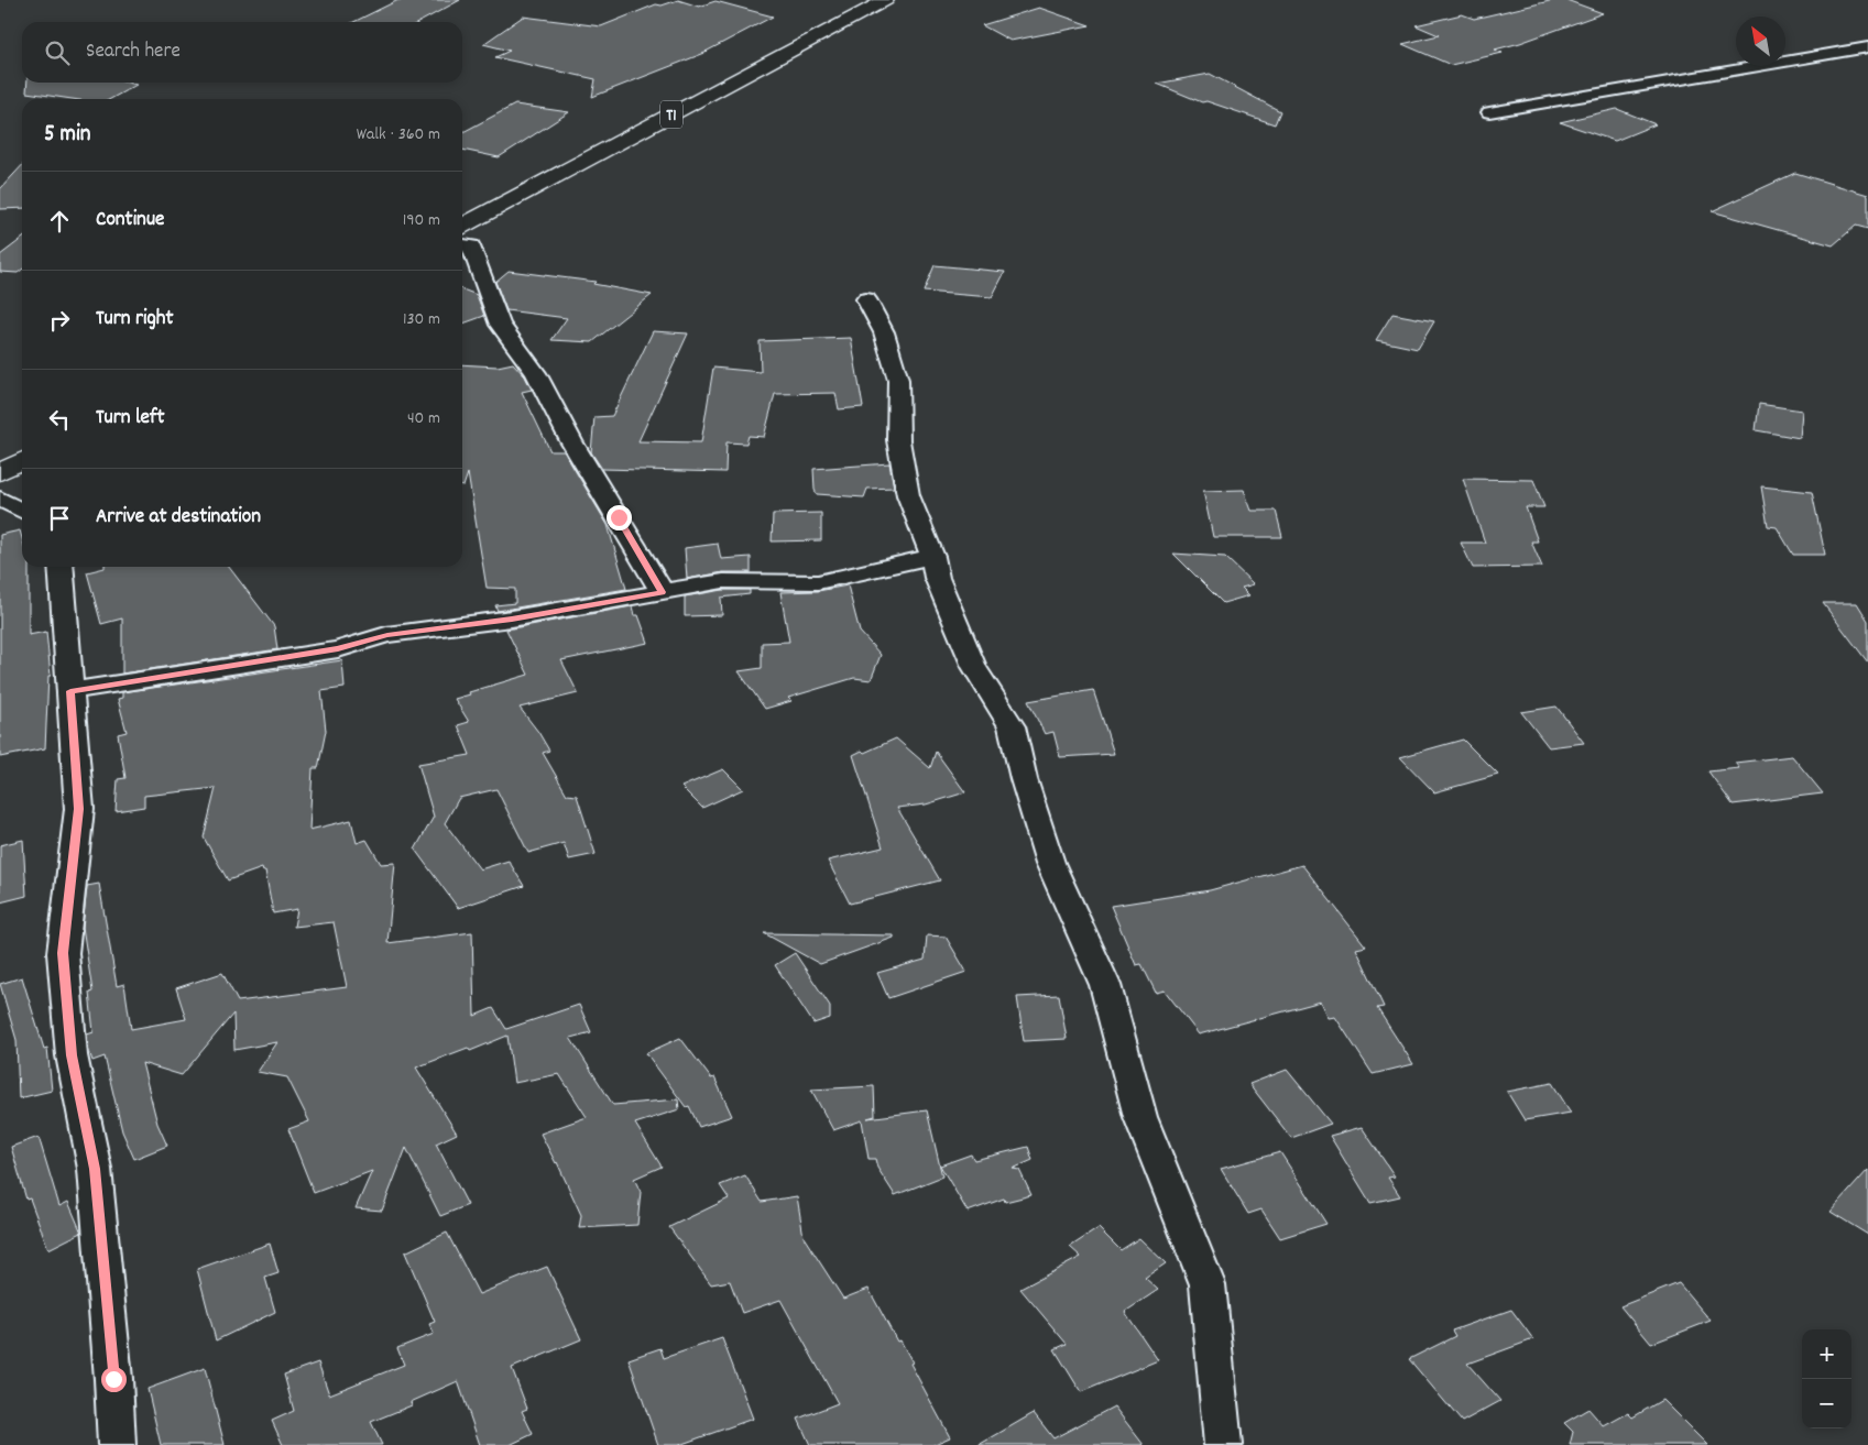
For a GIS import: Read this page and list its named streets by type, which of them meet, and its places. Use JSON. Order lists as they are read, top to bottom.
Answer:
{
  "streets": {
    "highway": ["T1"]
  },
  "north": "top left",
  "page": {
    "search": "Search here",
    "heading": ["5 min", "Walk · 360 m"],
    "list": [
      ["Continue", "190 m"],
      ["Turn right", "130 m"],
      ["Turn left", "40 m"],
      "Arrive at destination"
    ],
    "map_buttons": ["+", "−"]
  }
}
